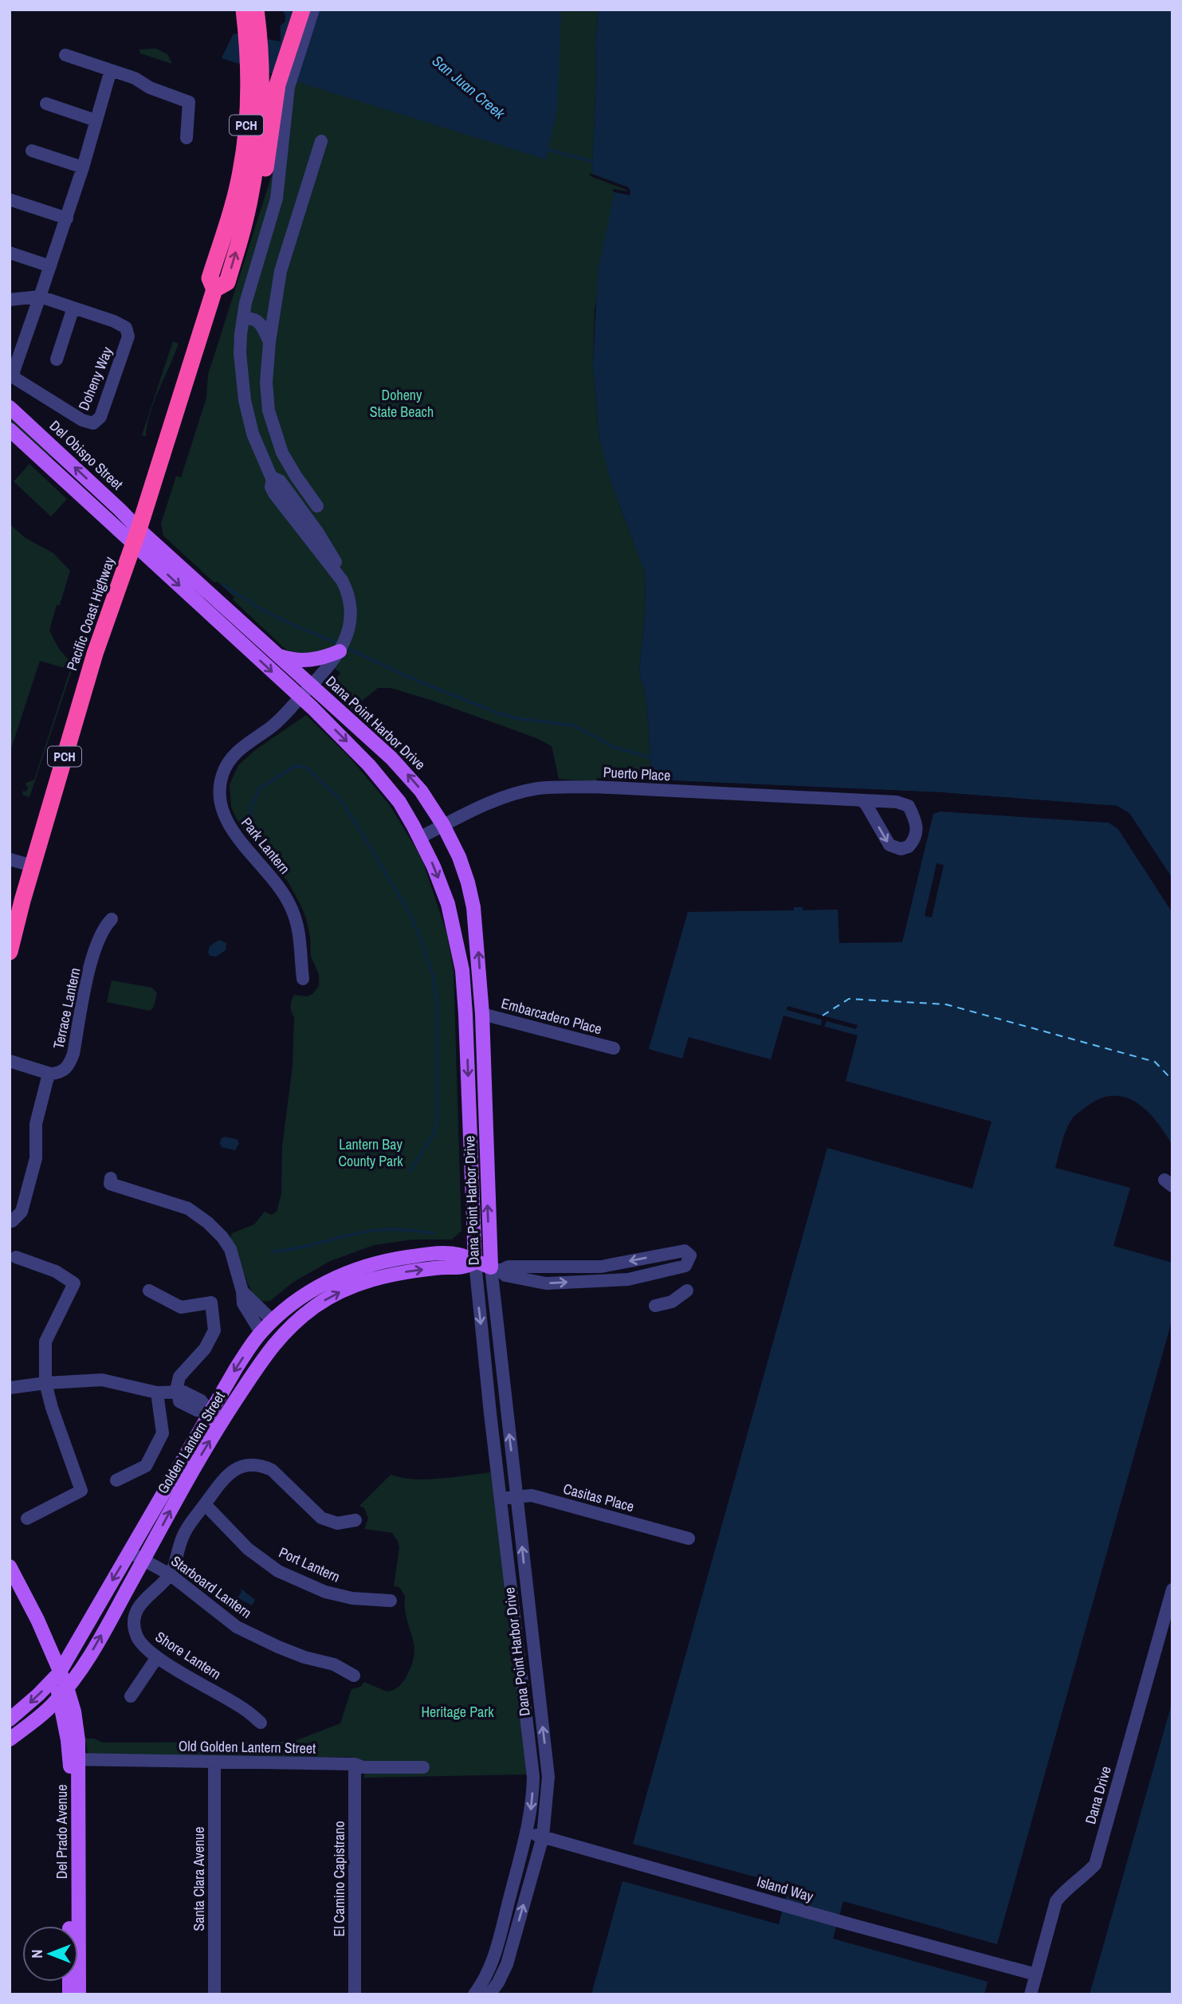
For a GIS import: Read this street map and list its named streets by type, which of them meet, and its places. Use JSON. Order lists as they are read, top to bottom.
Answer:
{
  "streets": {
    "highway": ["PCH", "Pacific Coast Highway"],
    "main road": [
      "Del Obispo Street",
      "Dana Point Harbor Drive",
      "Golden Lantern Street",
      "Del Prado Avenue"
    ],
    "street": [
      "Doheny Way",
      "Puerto Place",
      "Park Lantern",
      "Terrace Lantern",
      "Embarcadero Place",
      "Casitas Place",
      "Port Lantern",
      "Starboard Lantern",
      "Shore Lantern",
      "Old Golden Lantern Street",
      "Dana Drive",
      "Santa Clara Avenue",
      "El Camino Capistrano",
      "Island Way"
    ]
  },
  "crossings": [
    ["Del Obispo Street", "Pacific Coast Highway"],
    ["Del Obispo Street", "Dana Point Harbor Drive"],
    ["Pacific Coast Highway", "Dana Point Harbor Drive"],
    ["Dana Point Harbor Drive", "Puerto Place"],
    ["Dana Point Harbor Drive", "Park Lantern"],
    ["Dana Point Harbor Drive", "Embarcadero Place"],
    ["Dana Point Harbor Drive", "Golden Lantern Street"],
    ["Dana Point Harbor Drive", "Casitas Place"],
    ["Dana Point Harbor Drive", "Island Way"],
    ["Golden Lantern Street", "Starboard Lantern"],
    ["Golden Lantern Street", "Del Prado Avenue"],
    ["Starboard Lantern", "Shore Lantern"],
    ["Old Golden Lantern Street", "Del Prado Avenue"],
    ["Old Golden Lantern Street", "Santa Clara Avenue"],
    ["Old Golden Lantern Street", "El Camino Capistrano"],
    ["Dana Drive", "Island Way"]
  ],
  "water": ["San Juan Creek"],
  "parks": ["Doheny State Beach", "Lantern Bay County Park", "Heritage Park"],
  "north": "left"
}
